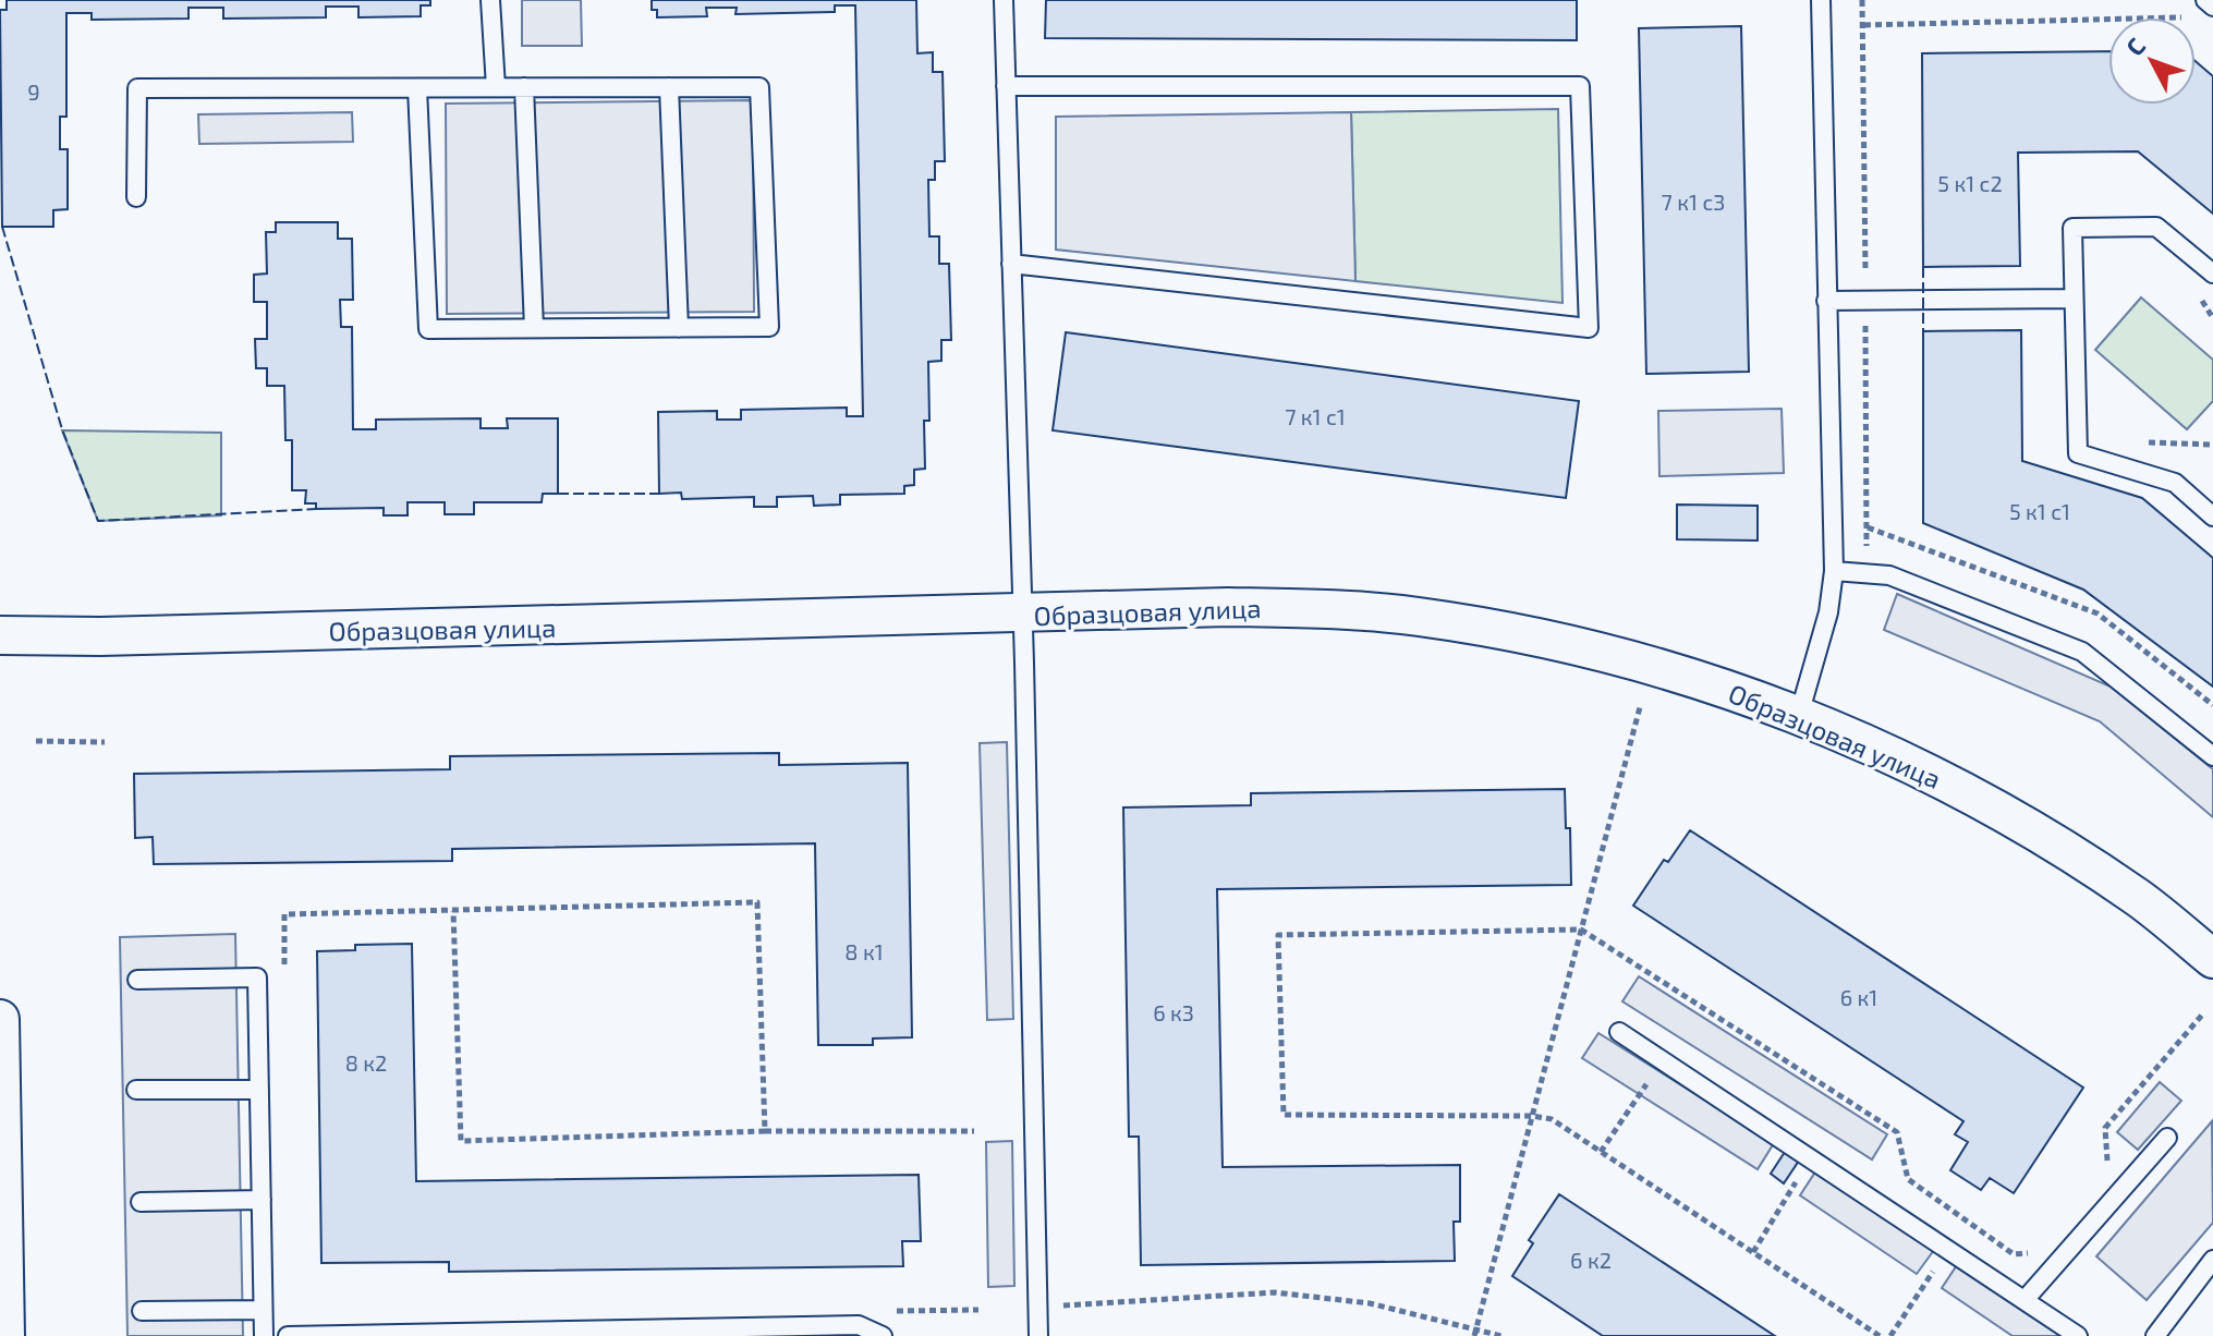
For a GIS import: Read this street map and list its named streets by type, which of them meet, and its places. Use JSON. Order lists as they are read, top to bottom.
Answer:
{
  "streets": {
    "street": ["Образцовая улица"]
  },
  "house_numbers": [
    "9",
    "5 к1 с2",
    "7 к1 с3",
    "7 к1 с1",
    "5 к1 с1",
    "8 к1",
    "6 к1",
    "6 к3",
    "8 к2",
    "6 к2"
  ],
  "north": "top left"
}
